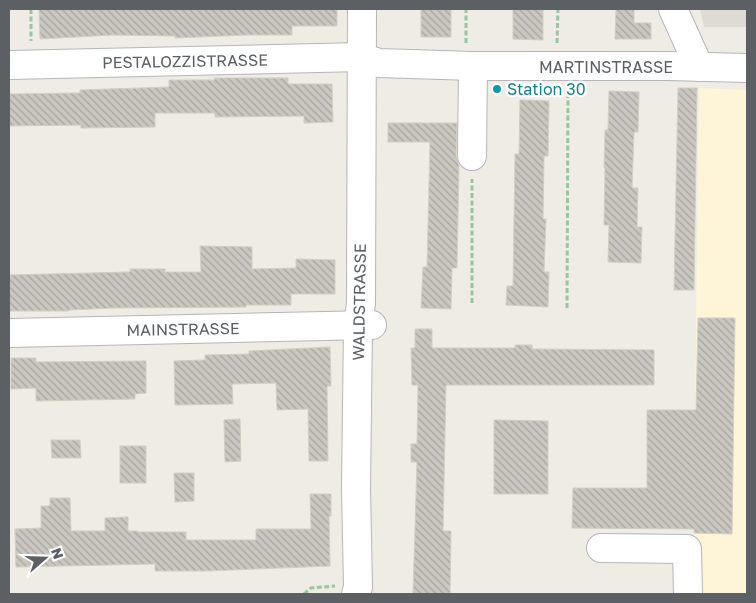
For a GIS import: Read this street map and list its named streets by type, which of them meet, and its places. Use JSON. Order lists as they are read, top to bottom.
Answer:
{
  "streets": {
    "street": [
      "PESTALOZZISTRASSE",
      "MARTINSTRASSE",
      "WALDSTRASSE",
      "MAINSTRASSE"
    ]
  },
  "crossings": [
    ["PESTALOZZISTRASSE", "MARTINSTRASSE"],
    ["PESTALOZZISTRASSE", "WALDSTRASSE"],
    ["MARTINSTRASSE", "WALDSTRASSE"],
    ["WALDSTRASSE", "MAINSTRASSE"]
  ],
  "places": ["Station 30"],
  "north": "right"
}
